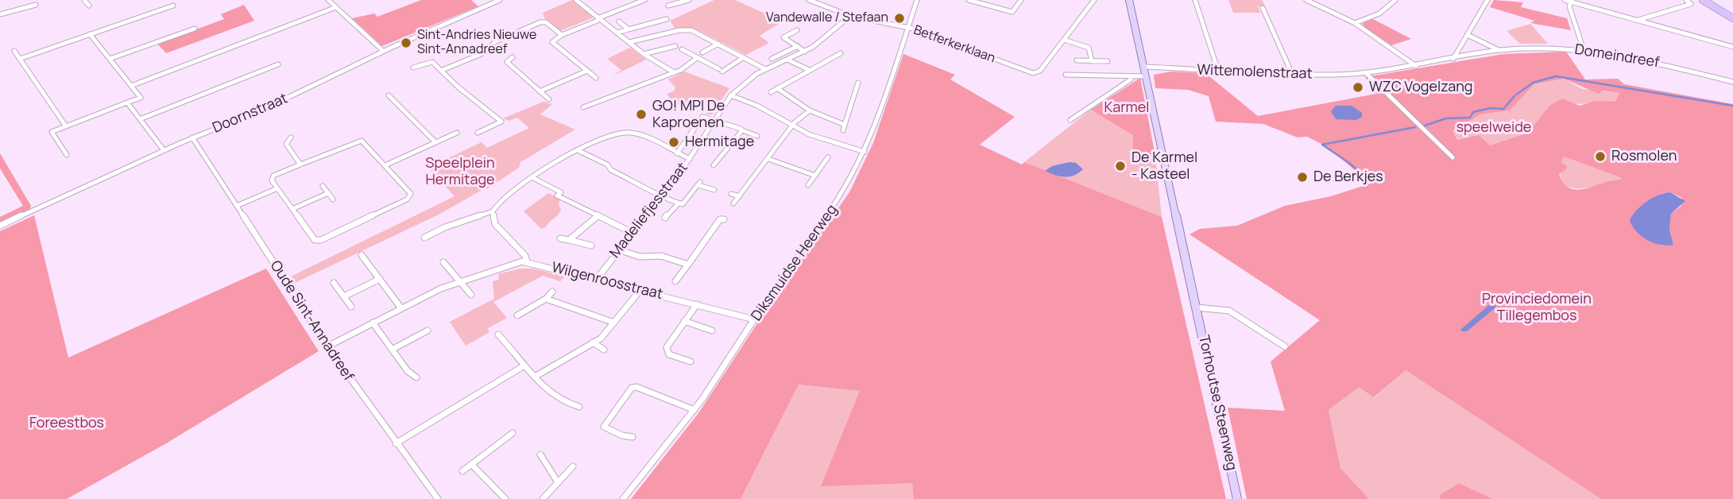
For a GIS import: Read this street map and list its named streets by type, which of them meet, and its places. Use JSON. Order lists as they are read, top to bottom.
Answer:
{
  "streets": {
    "main road": ["Torhoutse Steenweg"],
    "street": [
      "Betferkerklaan",
      "Domeindreef",
      "Wittemolenstraat",
      "Doornstraat",
      "Madeliefjesstraat",
      "Diksmuidse Heerweg",
      "Wilgenroosstraat",
      "Oude Sint-Annadreef"
    ]
  },
  "crossings": [
    ["Betferkerklaan", "Madeliefjesstraat"],
    ["Betferkerklaan", "Diksmuidse Heerweg"],
    ["Domeindreef", "Wittemolenstraat"],
    ["Wittemolenstraat", "Torhoutse Steenweg"],
    ["Doornstraat", "Oude Sint-Annadreef"],
    ["Madeliefjesstraat", "Wilgenroosstraat"],
    ["Diksmuidse Heerweg", "Wilgenroosstraat"],
    ["Wilgenroosstraat", "Oude Sint-Annadreef"]
  ],
  "parks": [
    "Karmel",
    "speelweide",
    "Speelplein Hermitage",
    "Provinciedomein Tillegembos",
    "Foreestbos"
  ],
  "places": [
    "Vandewalle / Stefaan",
    "Sint-Andries Nieuwe Sint-Annadreef",
    "WZC Vogelzang",
    "GO! MPI De Kaproenen",
    "Hermitage",
    "Rosmolen",
    "De Karmel - Kasteel",
    "De Berkjes"
  ]
}
